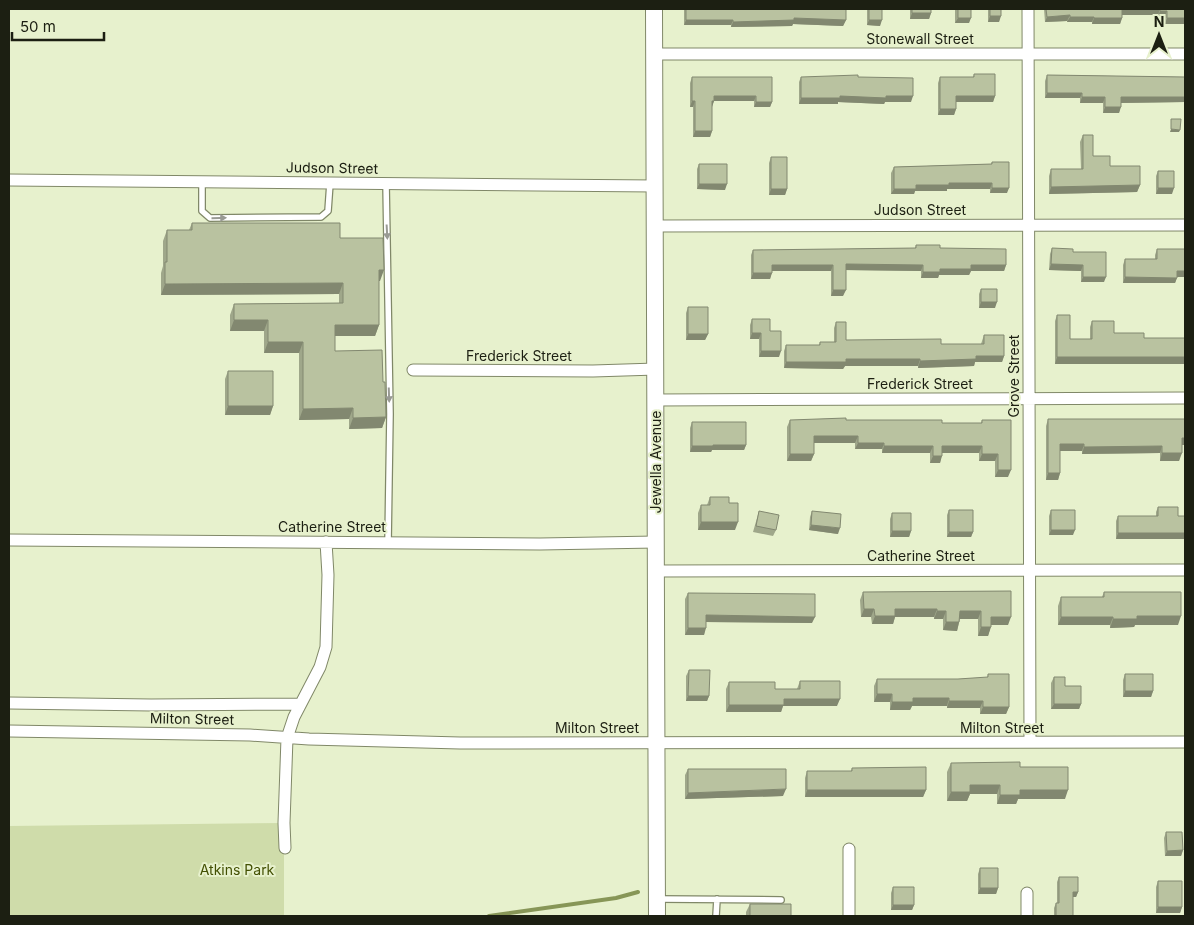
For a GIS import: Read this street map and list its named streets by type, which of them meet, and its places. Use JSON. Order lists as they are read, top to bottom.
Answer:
{
  "streets": {
    "main road": ["Jewella Avenue"],
    "street": [
      "Stonewall Street",
      "Judson Street",
      "Frederick Street",
      "Grove Street",
      "Catherine Street",
      "Milton Street"
    ]
  },
  "crossings": [
    ["Stonewall Street", "Grove Street"],
    ["Stonewall Street", "Jewella Avenue"],
    ["Judson Street", "Grove Street"],
    ["Judson Street", "Jewella Avenue"],
    ["Frederick Street", "Grove Street"],
    ["Frederick Street", "Jewella Avenue"],
    ["Grove Street", "Catherine Street"],
    ["Grove Street", "Milton Street"],
    ["Jewella Avenue", "Catherine Street"],
    ["Jewella Avenue", "Milton Street"]
  ],
  "parks": ["Atkins Park"],
  "scale_bar": "50 m",
  "north": "top"
}
